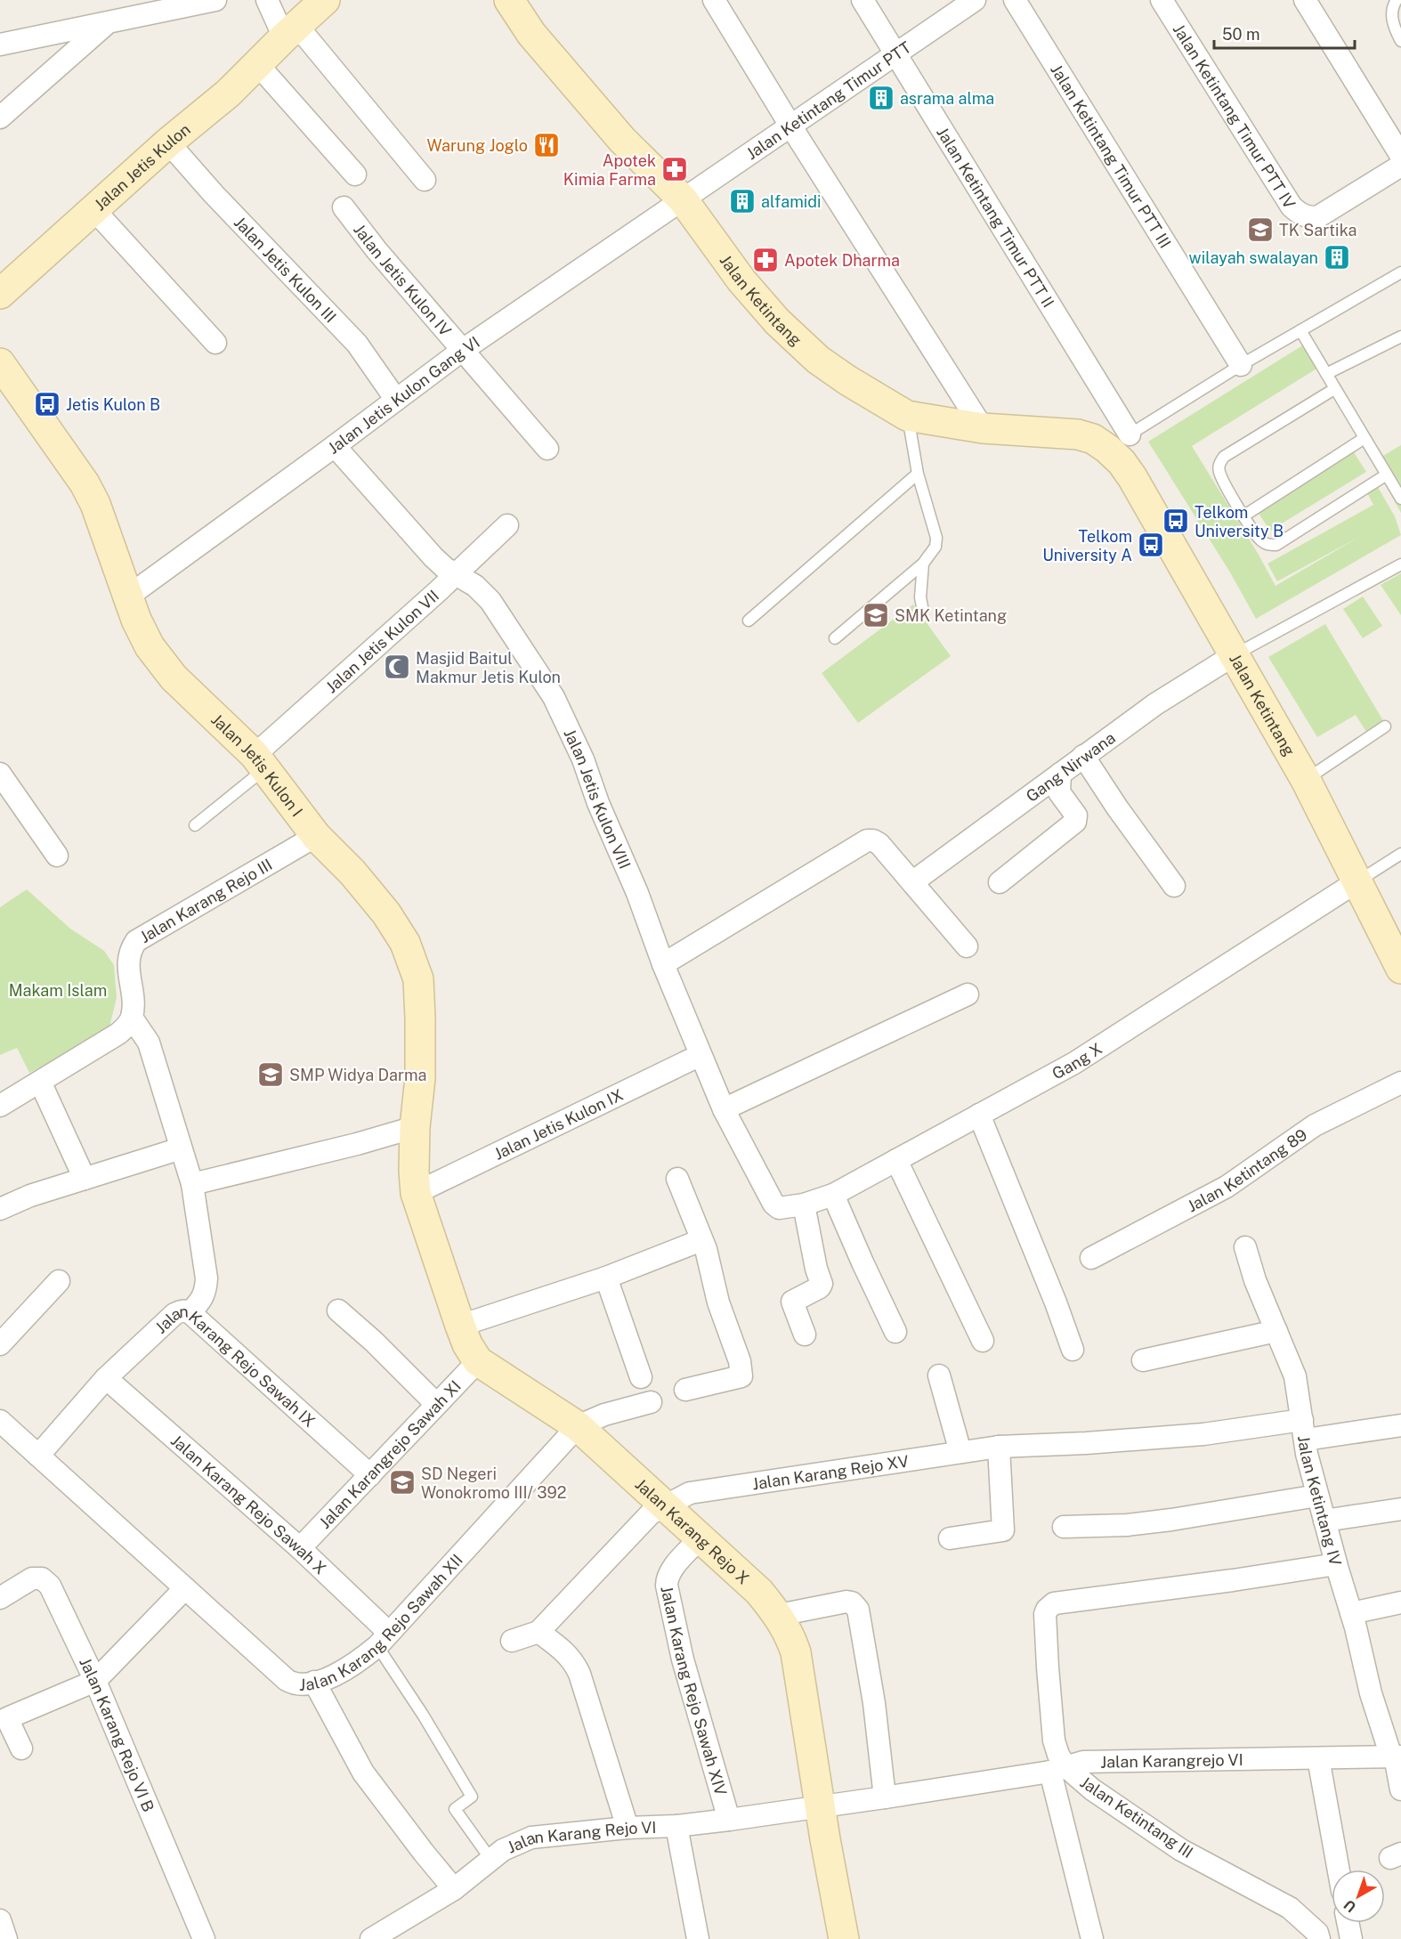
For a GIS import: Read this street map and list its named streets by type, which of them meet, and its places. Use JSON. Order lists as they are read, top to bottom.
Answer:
{
  "streets": {
    "street": [
      "Jalan Ketintang Timur PTT",
      "Jalan Ketintang Timur PTT IV",
      "Jalan Ketintang Timur PTT III",
      "Jalan Jetis Kulon",
      "Jalan Ketintang Timur PTT II",
      "Jalan Jetis Kulon III",
      "Jalan Jetis Kulon IV",
      "Jalan Ketintang",
      "Jalan Jetis Kulon Gang VI",
      "Jalan Jetis Kulon VII",
      "Jalan Jetis Kulon I",
      "Gang Nirwana",
      "Jalan Jetis Kulon VIII",
      "Jalan Karang Rejo III",
      "Gang X",
      "Jalan Jetis Kulon IX",
      "Jalan Ketintang 89",
      "Jalan Karang Rejo Sawah IX",
      "Jalan Karangrejo Sawah XI",
      "Jalan Karang Rejo XV",
      "Jalan Ketintang IV",
      "Jalan Karang Rejo Sawah X",
      "Jalan Karang Rejo X",
      "Jalan Karang Rejo Sawah XII",
      "Jalan Karang Rejo Sawah XIV",
      "Jalan Karang Rejo VI B",
      "Jalan Karangrejo VI",
      "Jalan Ketintang III",
      "Jalan Karang Rejo VI"
    ]
  },
  "crossings": [
    ["Jalan Ketintang Timur PTT", "Jalan Ketintang Timur PTT II"],
    ["Jalan Ketintang Timur PTT", "Jalan Ketintang"],
    ["Jalan Ketintang Timur PTT", "Jalan Jetis Kulon Gang VI"],
    ["Jalan Jetis Kulon", "Jalan Jetis Kulon III"],
    ["Jalan Ketintang Timur PTT II", "Jalan Ketintang"],
    ["Jalan Jetis Kulon III", "Jalan Jetis Kulon Gang VI"],
    ["Jalan Jetis Kulon IV", "Jalan Jetis Kulon Gang VI"],
    ["Jalan Ketintang", "Jalan Jetis Kulon Gang VI"],
    ["Jalan Ketintang", "Gang Nirwana"],
    ["Jalan Ketintang", "Gang X"],
    ["Jalan Jetis Kulon Gang VI", "Jalan Jetis Kulon I"],
    ["Jalan Jetis Kulon Gang VI", "Jalan Jetis Kulon VIII"],
    ["Jalan Jetis Kulon VII", "Jalan Jetis Kulon I"],
    ["Jalan Jetis Kulon VII", "Jalan Jetis Kulon VIII"],
    ["Jalan Jetis Kulon I", "Jalan Karang Rejo III"],
    ["Jalan Jetis Kulon I", "Jalan Jetis Kulon IX"],
    ["Jalan Jetis Kulon I", "Jalan Karang Rejo X"],
    ["Jalan Jetis Kulon VIII", "Gang X"],
    ["Jalan Jetis Kulon VIII", "Jalan Jetis Kulon IX"],
    ["Jalan Jetis Kulon IX", "Jalan Karang Rejo X"],
    ["Jalan Karang Rejo Sawah IX", "Jalan Karangrejo Sawah XI"],
    ["Jalan Karang Rejo Sawah IX", "Jalan Karang Rejo Sawah X"],
    ["Jalan Karang Rejo Sawah IX", "Jalan Karang Rejo Sawah XII"],
    ["Jalan Karangrejo Sawah XI", "Jalan Karang Rejo Sawah X"],
    ["Jalan Karangrejo Sawah XI", "Jalan Karang Rejo X"],
    ["Jalan Karang Rejo XV", "Jalan Ketintang IV"],
    ["Jalan Karang Rejo XV", "Jalan Karang Rejo X"],
    ["Jalan Ketintang IV", "Jalan Karangrejo VI"],
    ["Jalan Ketintang IV", "Jalan Ketintang III"],
    ["Jalan Karang Rejo Sawah X", "Jalan Karang Rejo Sawah XII"],
    ["Jalan Karang Rejo X", "Jalan Karang Rejo Sawah XII"],
    ["Jalan Karang Rejo X", "Jalan Karang Rejo Sawah XIV"],
    ["Jalan Karang Rejo X", "Jalan Karangrejo VI"],
    ["Jalan Karang Rejo X", "Jalan Karang Rejo VI"],
    ["Jalan Karang Rejo Sawah XIV", "Jalan Karang Rejo VI"],
    ["Jalan Karangrejo VI", "Jalan Ketintang III"],
    ["Jalan Karangrejo VI", "Jalan Karang Rejo VI"]
  ],
  "parks": ["Makam Islam"],
  "places": {
    "building": ["asrama alma", "alfamidi", "wilayah swalayan"],
    "restaurant": ["Warung Joglo"],
    "pharmacy": ["Apotek Kimia Farma", "Apotek Dharma"],
    "school or university": [
      "TK Sartika",
      "SMK Ketintang",
      "SMP Widya Darma",
      "SD Negeri Wonokromo III/ 392"
    ],
    "bus stop": ["Jetis Kulon B", "Telkom University B", "Telkom University A"],
    "mosque": ["Masjid Baitul Makmur Jetis Kulon"]
  },
  "scale_bar": "50 m",
  "north": "bottom left"
}
